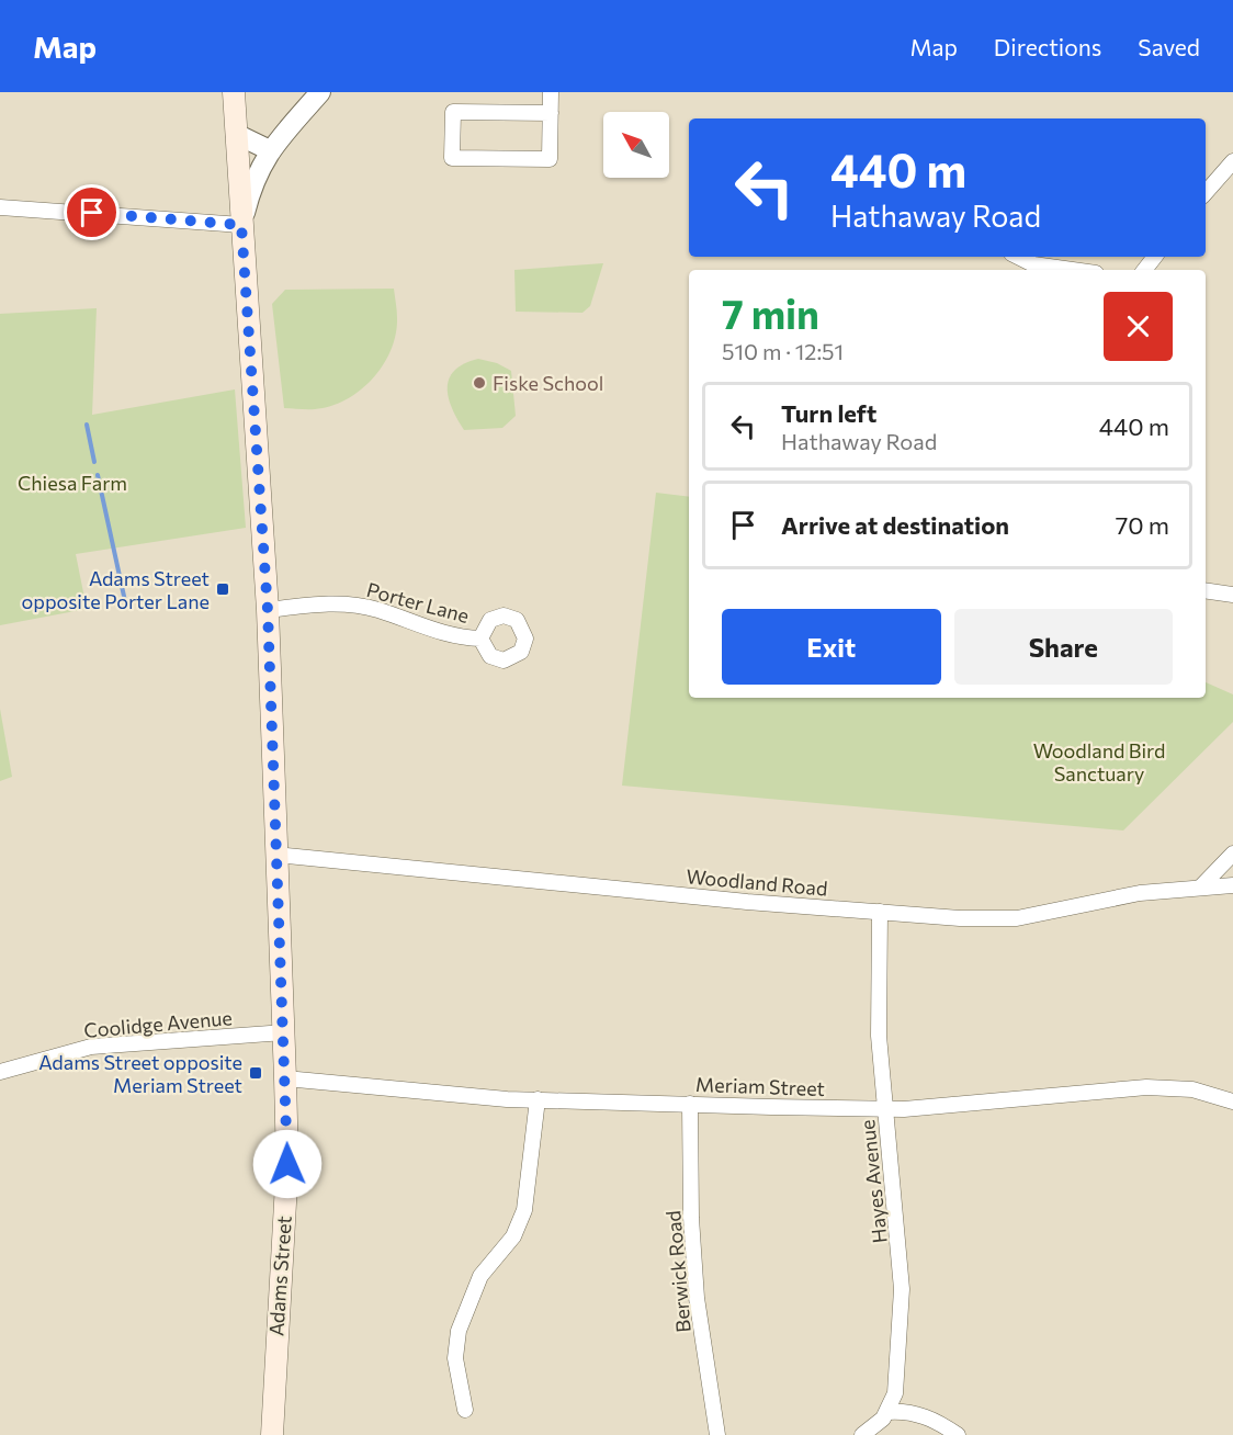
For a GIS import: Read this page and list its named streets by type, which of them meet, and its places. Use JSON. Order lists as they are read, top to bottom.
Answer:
{
  "streets": {
    "main road": ["Adams Street"],
    "street": [
      "Porter Lane",
      "Woodland Road",
      "Coolidge Avenue",
      "Meriam Street",
      "Hayes Avenue",
      "Berwick Road"
    ]
  },
  "crossings": [
    ["Porter Lane", "Adams Street"],
    ["Woodland Road", "Hayes Avenue"],
    ["Woodland Road", "Adams Street"],
    ["Coolidge Avenue", "Adams Street"],
    ["Meriam Street", "Hayes Avenue"],
    ["Meriam Street", "Berwick Road"],
    ["Meriam Street", "Adams Street"]
  ],
  "parks": ["Chiesa Farm", "Woodland Bird Sanctuary"],
  "places": {
    "other": ["Fiske School"],
    "transit": ["Adams Street opposite Porter Lane", "Adams Street opposite Meriam Street"]
  },
  "north": "top left",
  "page": {
    "header": "Map",
    "nav": ["Map", "Directions", "Saved"],
    "turn": ["440 m", "Hathaway Road"],
    "heading": ["7 min", "510 m · 12:51"],
    "list": [
      {
        "name": "Turn left",
        "note": "Hathaway Road",
        "value": "440 m"
      },
      {
        "name": "Arrive at destination",
        "value": "70 m"
      }
    ],
    "buttons": ["Exit", "Share"]
  }
}
